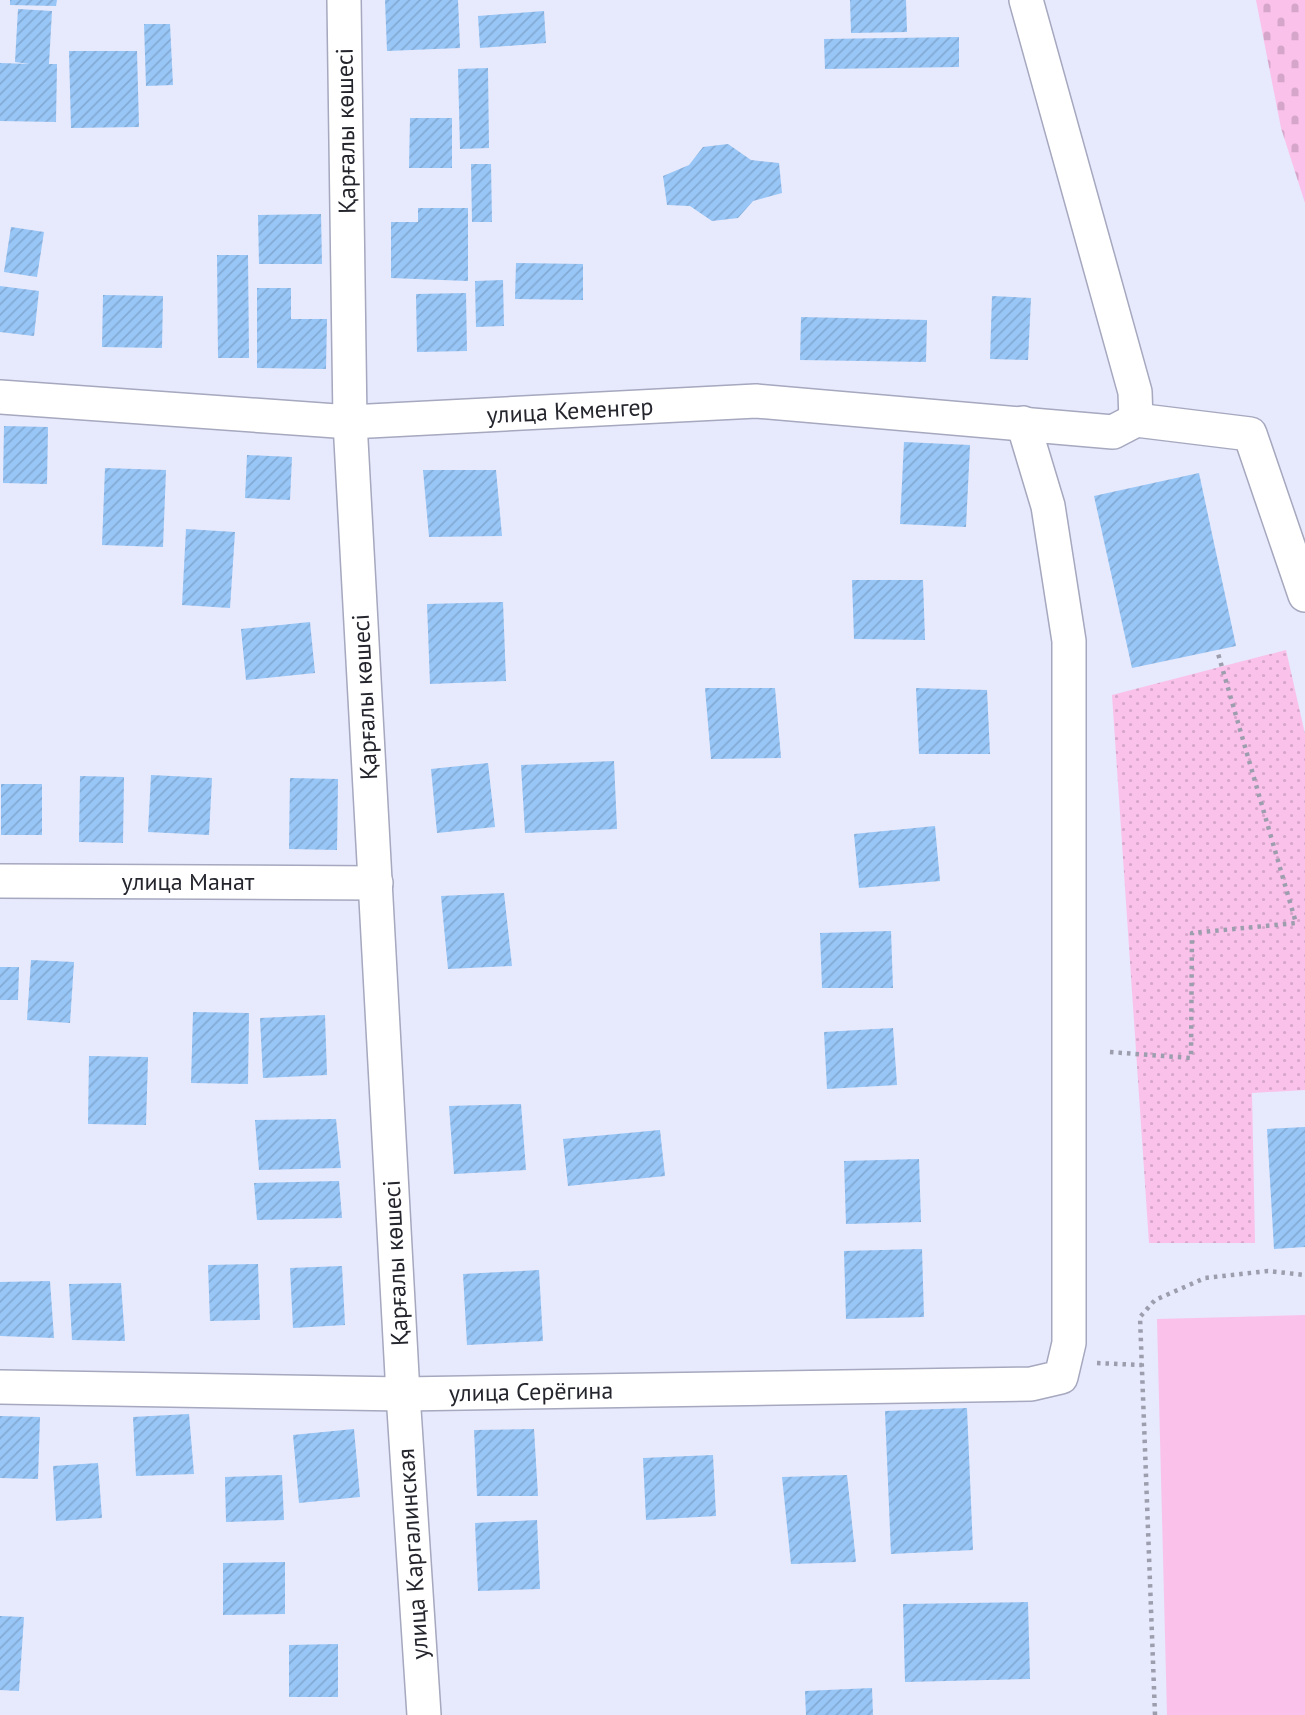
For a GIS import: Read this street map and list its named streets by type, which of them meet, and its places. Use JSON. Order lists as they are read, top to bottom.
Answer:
{
  "streets": {
    "street": [
      "Қарғалы көшесі",
      "улица Кеменгер",
      "улица Манат",
      "улица Серёгина",
      "улица Каргалинская"
    ]
  },
  "crossings": [
    ["Қарғалы көшесі", "улица Кеменгер"],
    ["Қарғалы көшесі", "улица Манат"],
    ["Қарғалы көшесі", "улица Серёгина"],
    ["Қарғалы көшесі", "улица Каргалинская"],
    ["улица Серёгина", "улица Каргалинская"]
  ]
}
